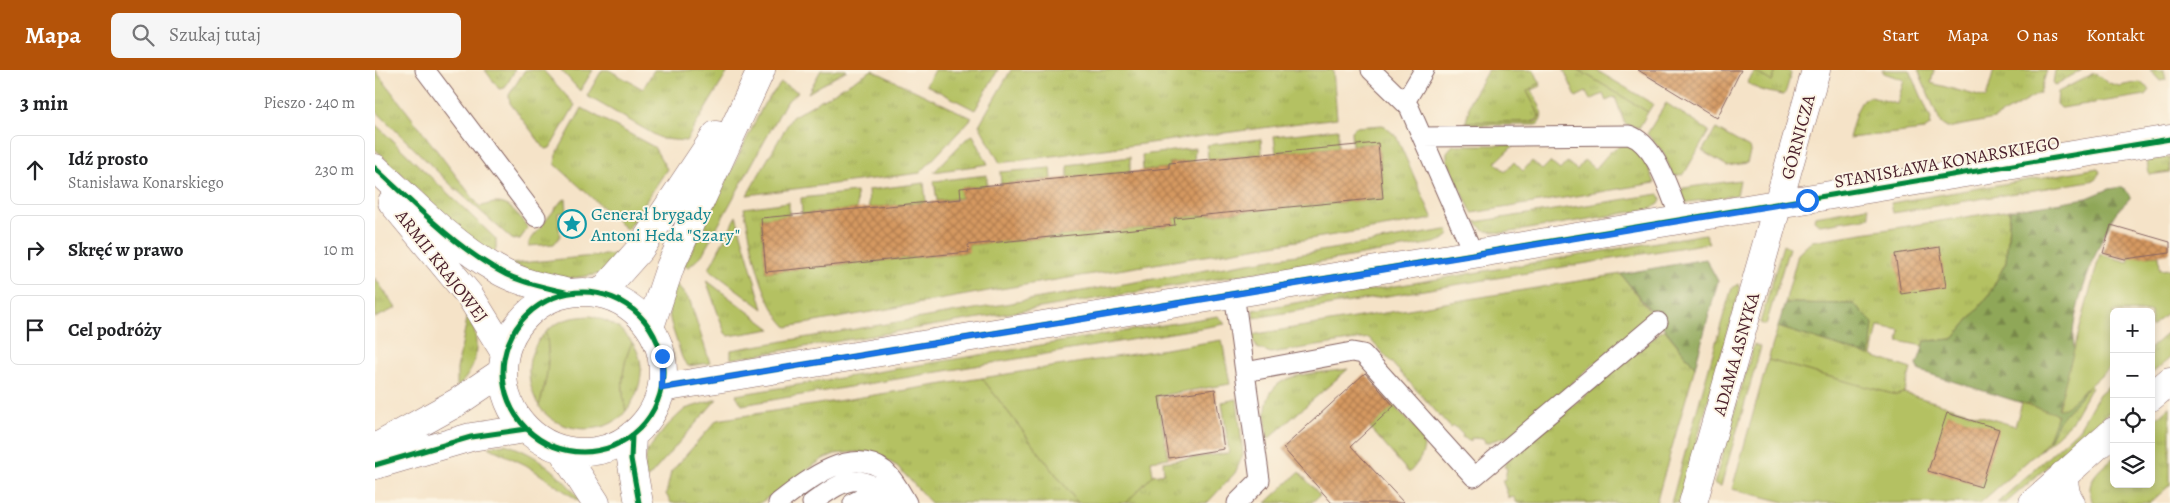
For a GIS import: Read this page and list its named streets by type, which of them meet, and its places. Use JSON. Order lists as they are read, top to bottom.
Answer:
{
  "streets": {
    "street": [
      "GÓRNICZA",
      "STANISŁAWA KONARSKIEGO",
      "ARMII KRAJOWEJ",
      "ADAMA ASNYKA"
    ]
  },
  "crossings": [
    ["GÓRNICZA", "STANISŁAWA KONARSKIEGO"],
    ["GÓRNICZA", "ADAMA ASNYKA"],
    ["STANISŁAWA KONARSKIEGO", "ARMII KRAJOWEJ"],
    ["STANISŁAWA KONARSKIEGO", "ADAMA ASNYKA"]
  ],
  "places": {
    "place": ["Generał brygady Antoni Heda \"Szary\""]
  },
  "page": {
    "header": "Mapa",
    "search": "Szukaj tutaj",
    "nav": [
      "Start",
      "Mapa",
      "O nas",
      "Kontakt"
    ],
    "heading": ["3 min", "Pieszo · 240 m"],
    "list": [
      ["Idź prosto", "Stanisława Konarskiego", "230 m"],
      ["Skręć w prawo", "10 m"],
      "Cel podróży"
    ],
    "map_buttons": ["+", "−"]
  }
}
